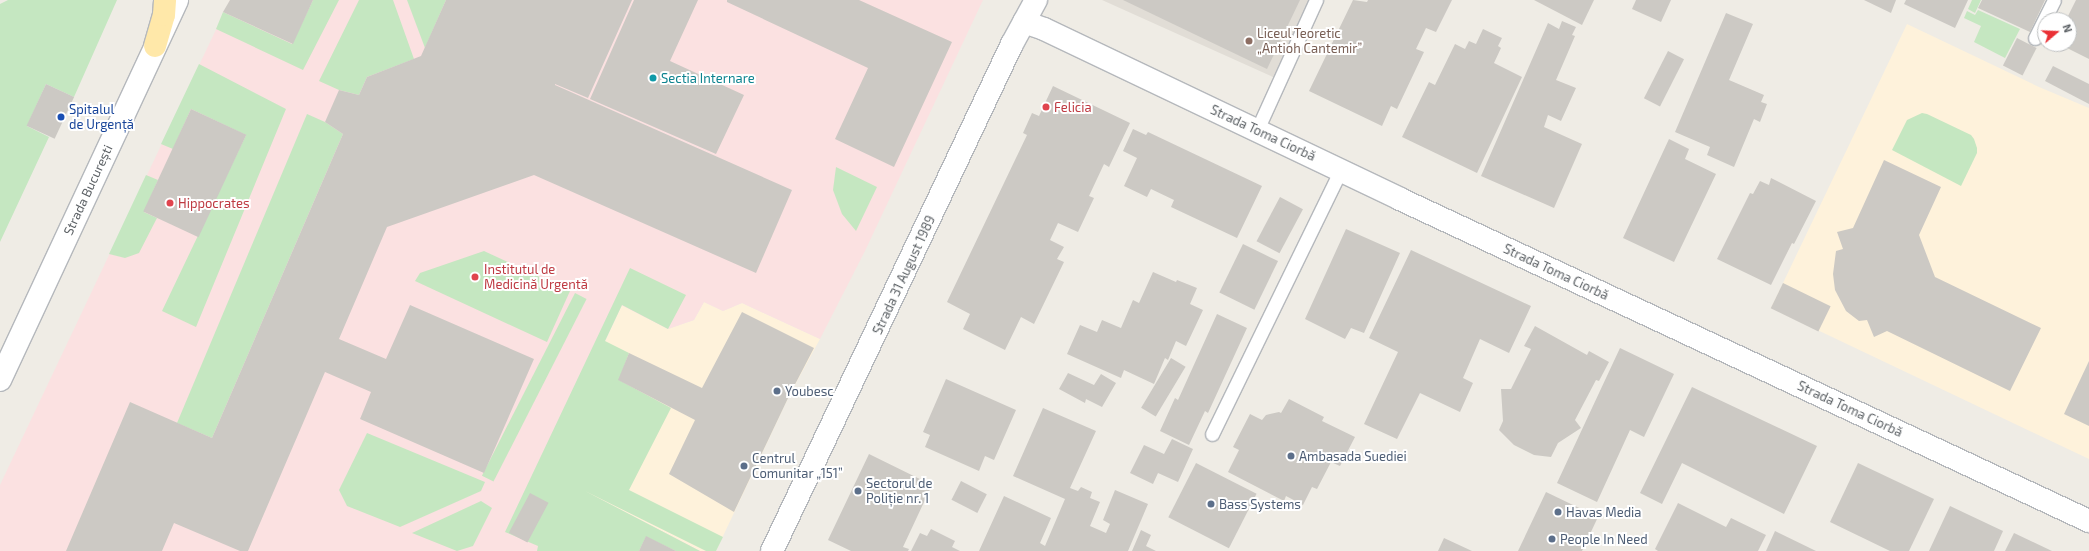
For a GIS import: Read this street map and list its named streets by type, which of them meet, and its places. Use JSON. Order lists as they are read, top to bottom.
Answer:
{
  "streets": {
    "street": ["Strada Toma Ciorbă", "Strada București", "Strada 31 August 1989"]
  },
  "crossings": [
    ["Strada Toma Ciorbă", "Strada 31 August 1989"]
  ],
  "places": [
    "Liceul Teoretic „Antioh Cantemir”",
    "Sectia Internare",
    "Felicia",
    "Spitalul de Urgență",
    "Hippocrates",
    "Institutul de Medicină Urgentă",
    "Youbesc",
    "Ambasada Suediei",
    "Centrul Comunitar „151”",
    "Sectorul de Poliție nr. 1",
    "Bass Systems",
    "Havas Media",
    "People In Need"
  ],
  "north": "right"
}
